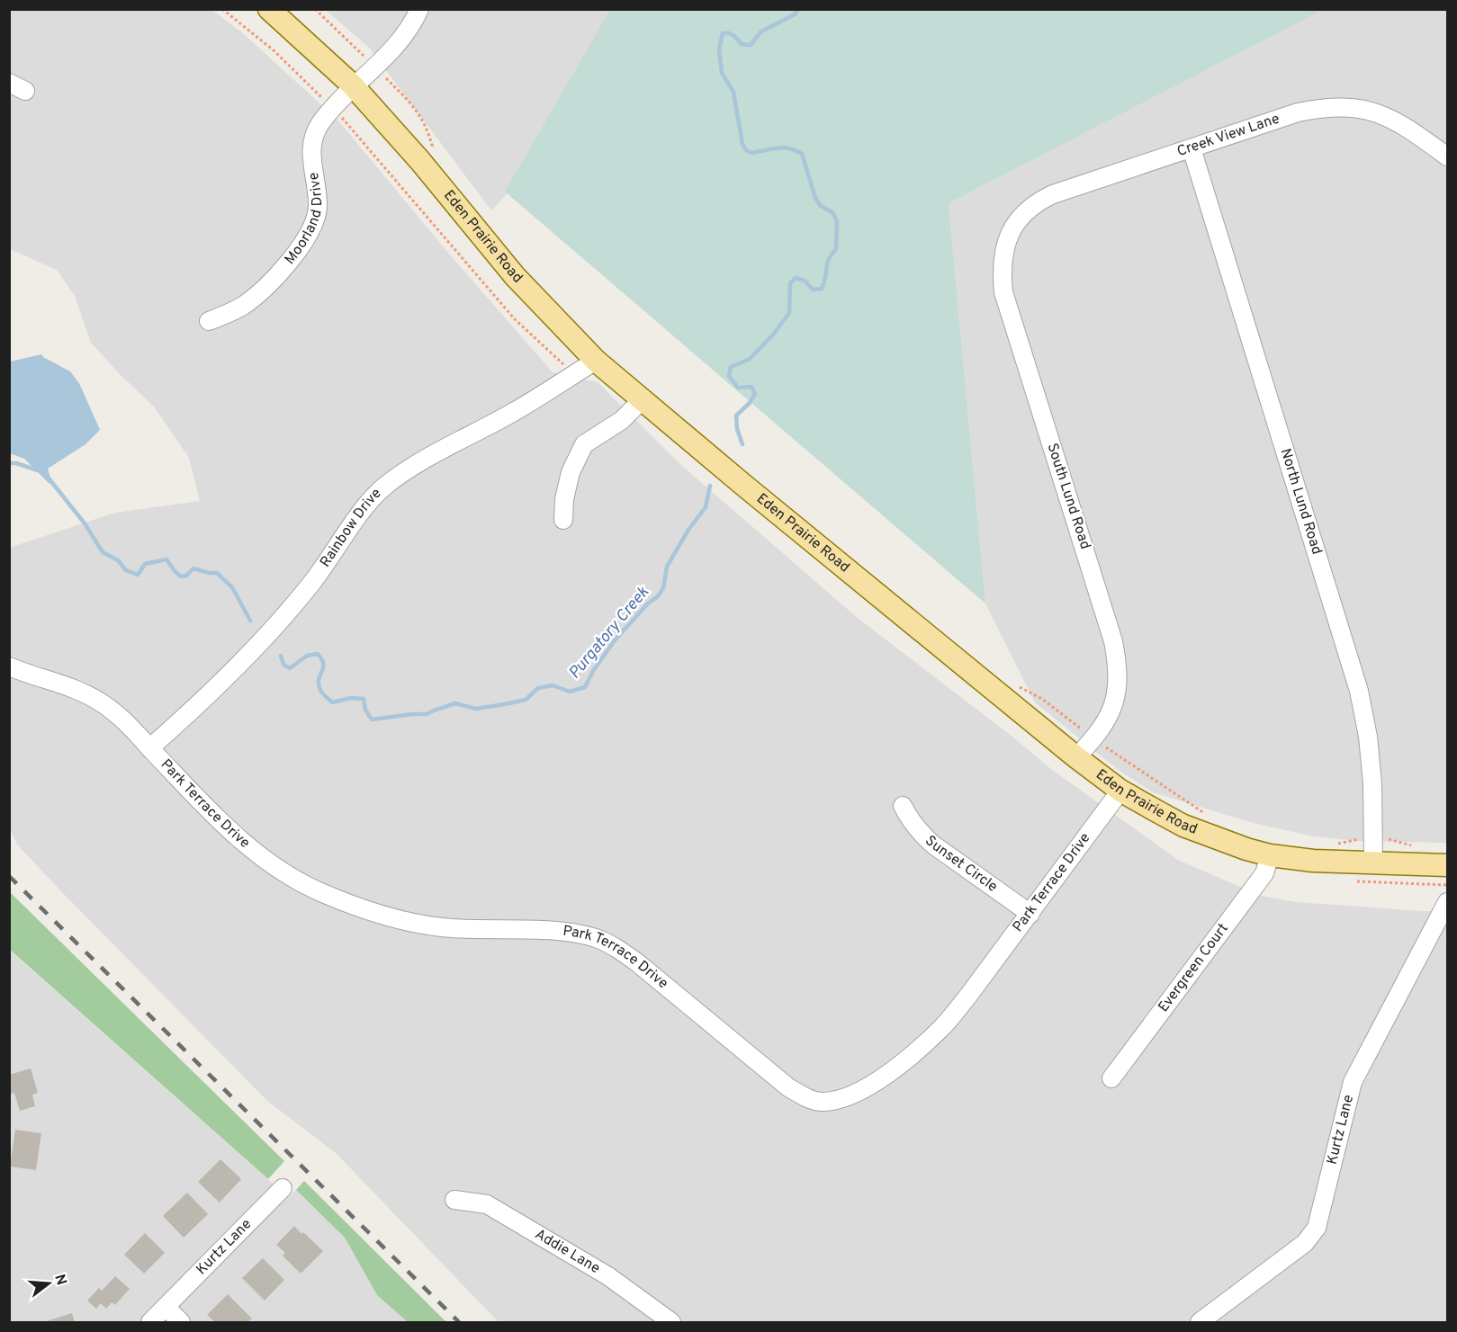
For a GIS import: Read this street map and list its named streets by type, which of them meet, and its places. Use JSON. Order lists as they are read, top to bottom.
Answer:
{
  "streets": {
    "main road": ["Eden Prairie Road"],
    "street": [
      "Creek View Lane",
      "Moorland Drive",
      "South Lund Road",
      "North Lund Road",
      "Rainbow Drive",
      "Park Terrace Drive",
      "Sunset Circle",
      "Evergreen Court",
      "Kurtz Lane",
      "Addie Lane"
    ]
  },
  "crossings": [
    ["Creek View Lane", "South Lund Road"],
    ["Creek View Lane", "North Lund Road"],
    ["Moorland Drive", "Eden Prairie Road"],
    ["Eden Prairie Road", "South Lund Road"],
    ["Eden Prairie Road", "North Lund Road"],
    ["Eden Prairie Road", "Rainbow Drive"],
    ["Eden Prairie Road", "Park Terrace Drive"],
    ["Eden Prairie Road", "Evergreen Court"],
    ["Rainbow Drive", "Park Terrace Drive"],
    ["Park Terrace Drive", "Sunset Circle"]
  ],
  "water": ["Purgatory Creek"],
  "north": "right"
}
